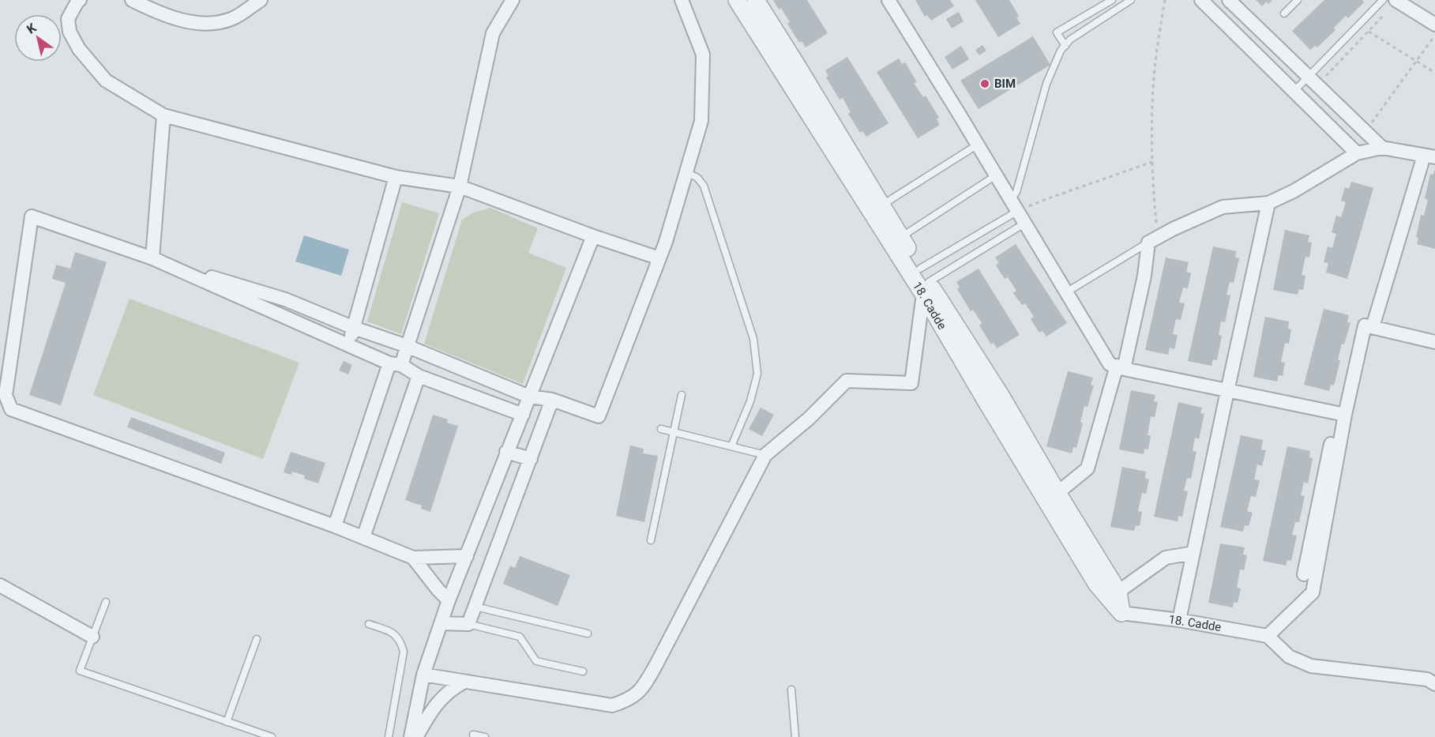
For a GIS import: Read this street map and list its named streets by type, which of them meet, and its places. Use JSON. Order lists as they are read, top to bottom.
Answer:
{
  "streets": {
    "street": ["18. Cadde"]
  },
  "places": ["BIM"],
  "north": "top left"
}
